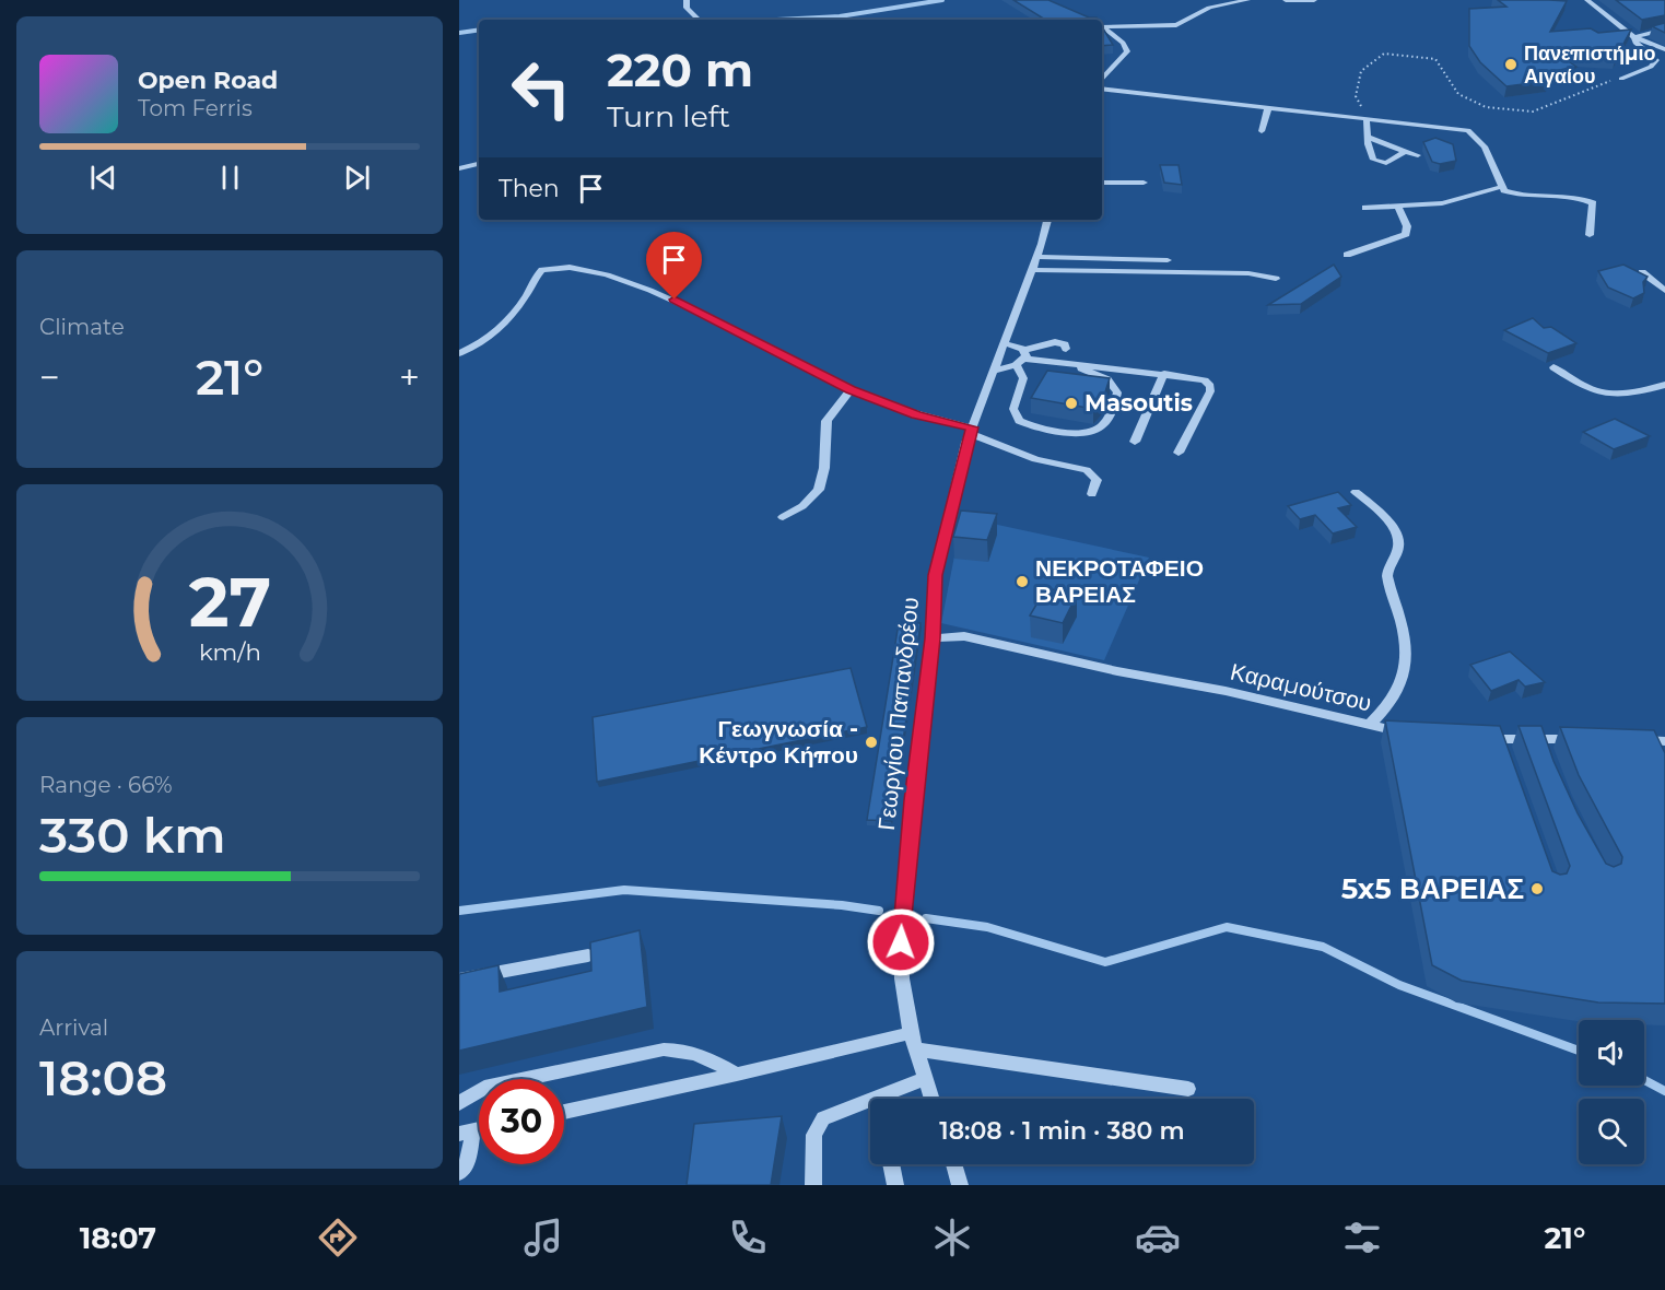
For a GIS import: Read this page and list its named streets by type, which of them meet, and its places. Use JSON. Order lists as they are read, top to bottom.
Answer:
{
  "streets": {
    "street": ["Καραμούτσου", "Γεωργίου Παπανδρέου"]
  },
  "crossings": [
    ["Καραμούτσου", "Γεωργίου Παπανδρέου"]
  ],
  "places": [
    "Πανεπιστήμιο Αιγαίου",
    "Masoutis",
    "ΝΕΚΡΟΤΑΦΕΙΟ ΒΑΡΕΙΑΣ",
    "Γεωγνωσία - Κέντρο Κήπου",
    "5x5 ΒΑΡΕΙΑΣ"
  ],
  "page": {
    "turn": ["220 m", "Turn left"],
    "song": ["Open Road", "Tom Ferris"],
    "then": "Then",
    "tile": [
      "Climate",
      ["Range · 66%", "330 km"],
      ["Arrival", "18:08"]
    ],
    "heat": ["−", "21°", "+"],
    "limit": "30",
    "trip": "18:08 · 1 min · 380 m",
    "tabs": ["18:07", "21°"],
    "gauge": ["27", "km/h"]
  }
}
